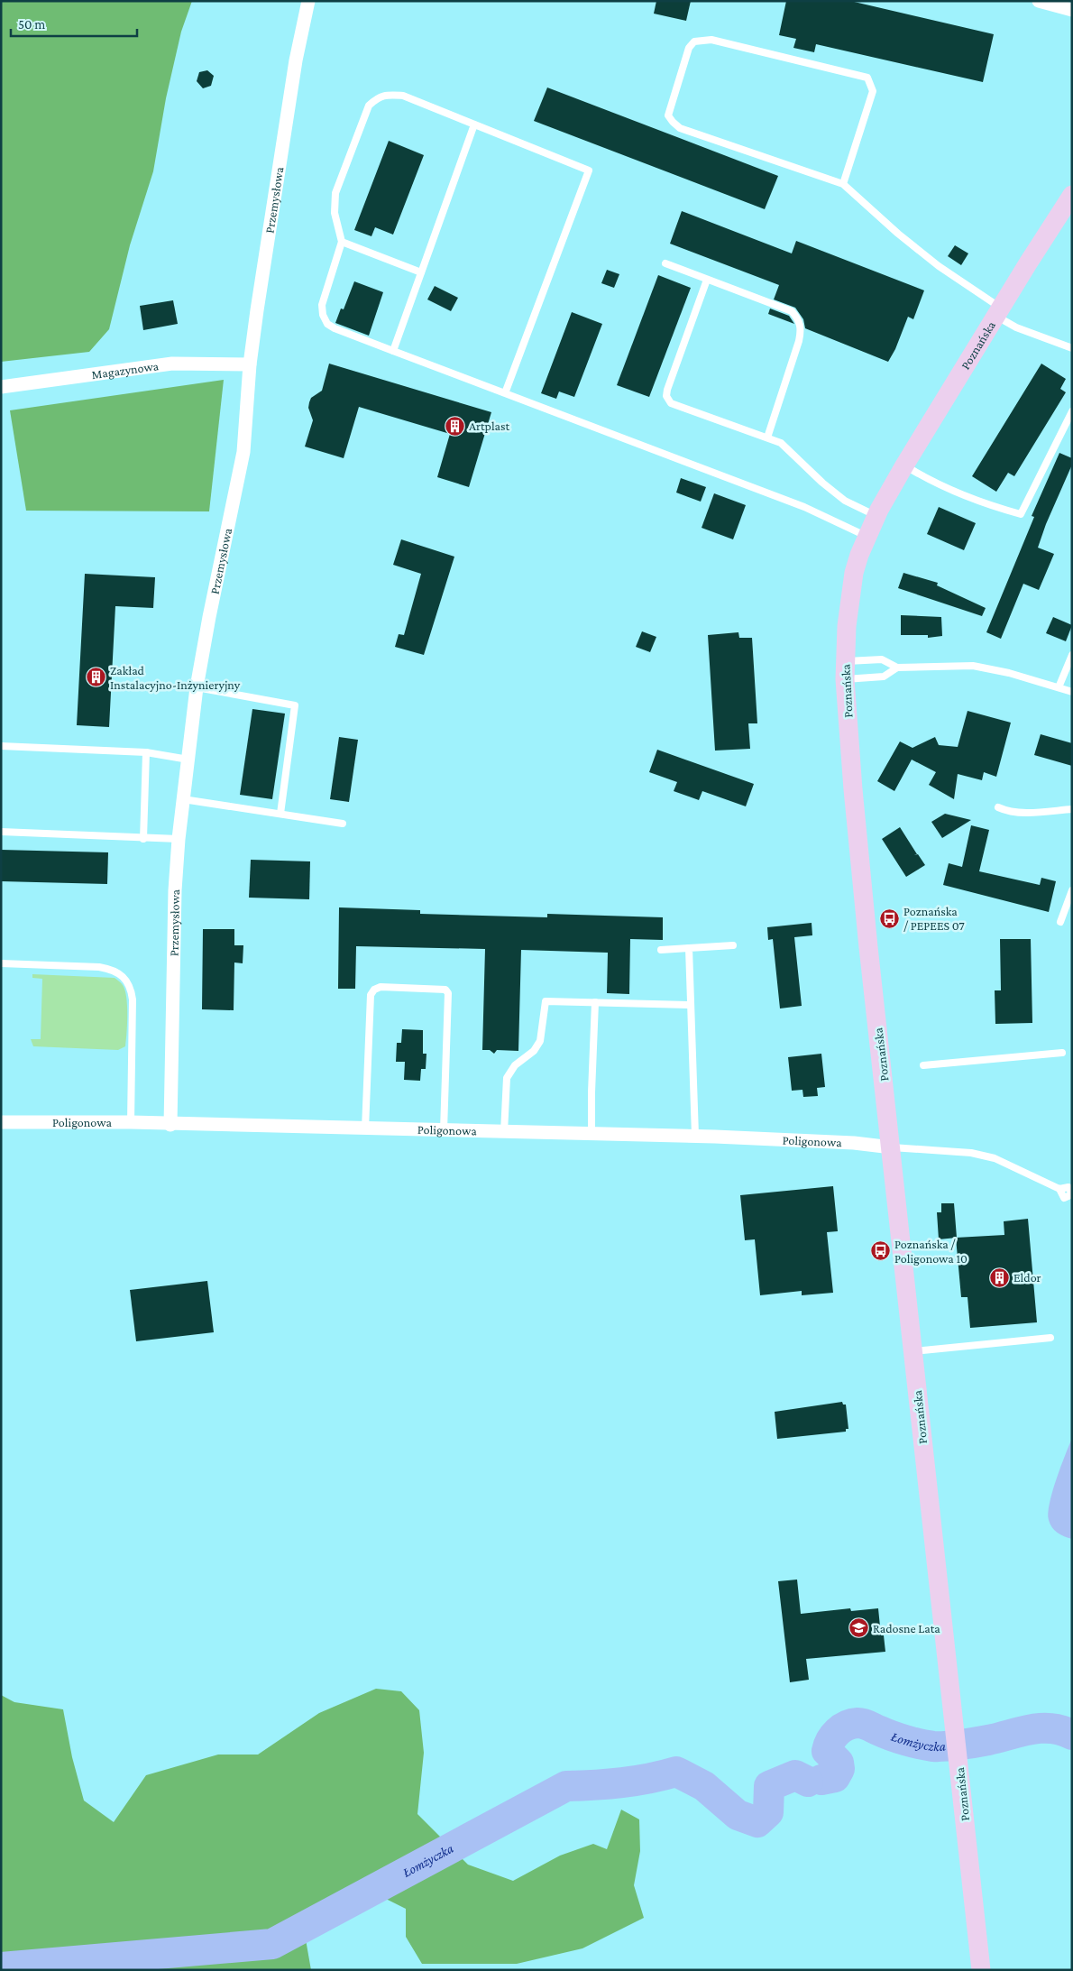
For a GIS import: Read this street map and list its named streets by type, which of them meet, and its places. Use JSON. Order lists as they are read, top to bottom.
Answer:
{
  "streets": {
    "main road": ["Poznańska"],
    "street": ["Przemysłowa", "Magazynowa", "Poligonowa"]
  },
  "crossings": [
    ["Przemysłowa", "Magazynowa"],
    ["Przemysłowa", "Poligonowa"],
    ["Poznańska", "Poligonowa"]
  ],
  "water": ["Łomżyczka"],
  "places": {
    "building": ["Artplast", "Zakład Instalacyjno-Inżynieryjny", "Eldor"],
    "bus stop": ["Poznańska / PEPEES 07", "Poznańska / Poligonowa 10"],
    "school or university": ["Radosne Lata"]
  },
  "scale_bar": "50 m"
}
